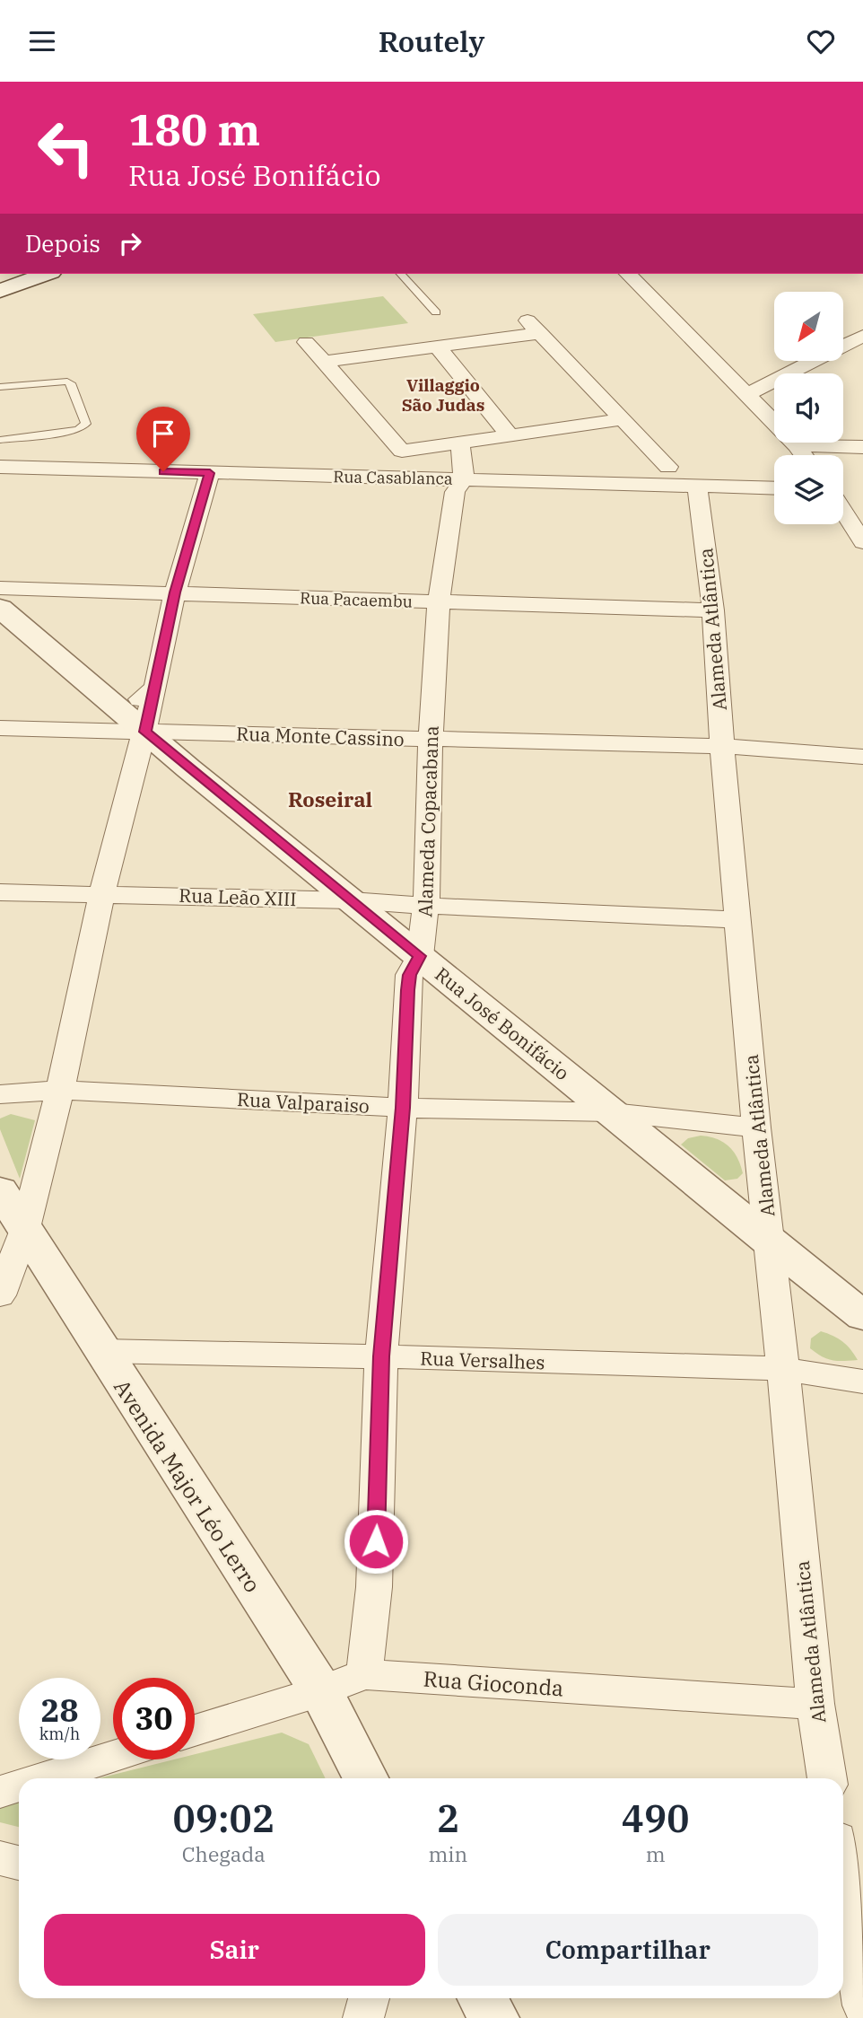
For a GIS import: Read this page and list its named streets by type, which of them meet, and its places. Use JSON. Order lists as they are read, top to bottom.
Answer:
{
  "streets": {
    "street": [
      "Rua Casablanca",
      "Rua Pacaembu",
      "Alameda Atlântica",
      "Rua Monte Cassino",
      "Alameda Copacabana",
      "Rua Leão XIII",
      "Rua José Bonifácio",
      "Rua Valparaiso",
      "Rua Versalhes",
      "Avenida Major Léo Lerro",
      "Rua Gioconda"
    ]
  },
  "crossings": [
    ["Rua Casablanca", "Alameda Atlântica"],
    ["Rua Casablanca", "Alameda Copacabana"],
    ["Rua Pacaembu", "Alameda Atlântica"],
    ["Rua Pacaembu", "Alameda Copacabana"],
    ["Alameda Atlântica", "Rua Monte Cassino"],
    ["Alameda Atlântica", "Rua Leão XIII"],
    ["Alameda Atlântica", "Rua José Bonifácio"],
    ["Alameda Atlântica", "Rua Valparaiso"],
    ["Alameda Atlântica", "Rua Versalhes"],
    ["Alameda Atlântica", "Rua Gioconda"],
    ["Rua Monte Cassino", "Alameda Copacabana"],
    ["Rua Monte Cassino", "Rua José Bonifácio"],
    ["Alameda Copacabana", "Rua Leão XIII"],
    ["Alameda Copacabana", "Rua José Bonifácio"],
    ["Alameda Copacabana", "Rua Valparaiso"],
    ["Alameda Copacabana", "Rua Versalhes"],
    ["Alameda Copacabana", "Rua Gioconda"],
    ["Rua Leão XIII", "Rua José Bonifácio"],
    ["Rua José Bonifácio", "Rua Valparaiso"],
    ["Rua Versalhes", "Avenida Major Léo Lerro"],
    ["Avenida Major Léo Lerro", "Rua Gioconda"]
  ],
  "districts": ["Villaggio São Judas", "Roseiral"],
  "north": "bottom left",
  "page": {
    "header": "Routely",
    "turn": ["180 m", "Rua José Bonifácio"],
    "then": "Depois",
    "speed": "28 km/h",
    "limit": "30",
    "eta": [
      "09:02",
      "Chegada",
      "2",
      "min",
      "490",
      "m"
    ],
    "buttons": ["Sair", "Compartilhar"]
  }
}
